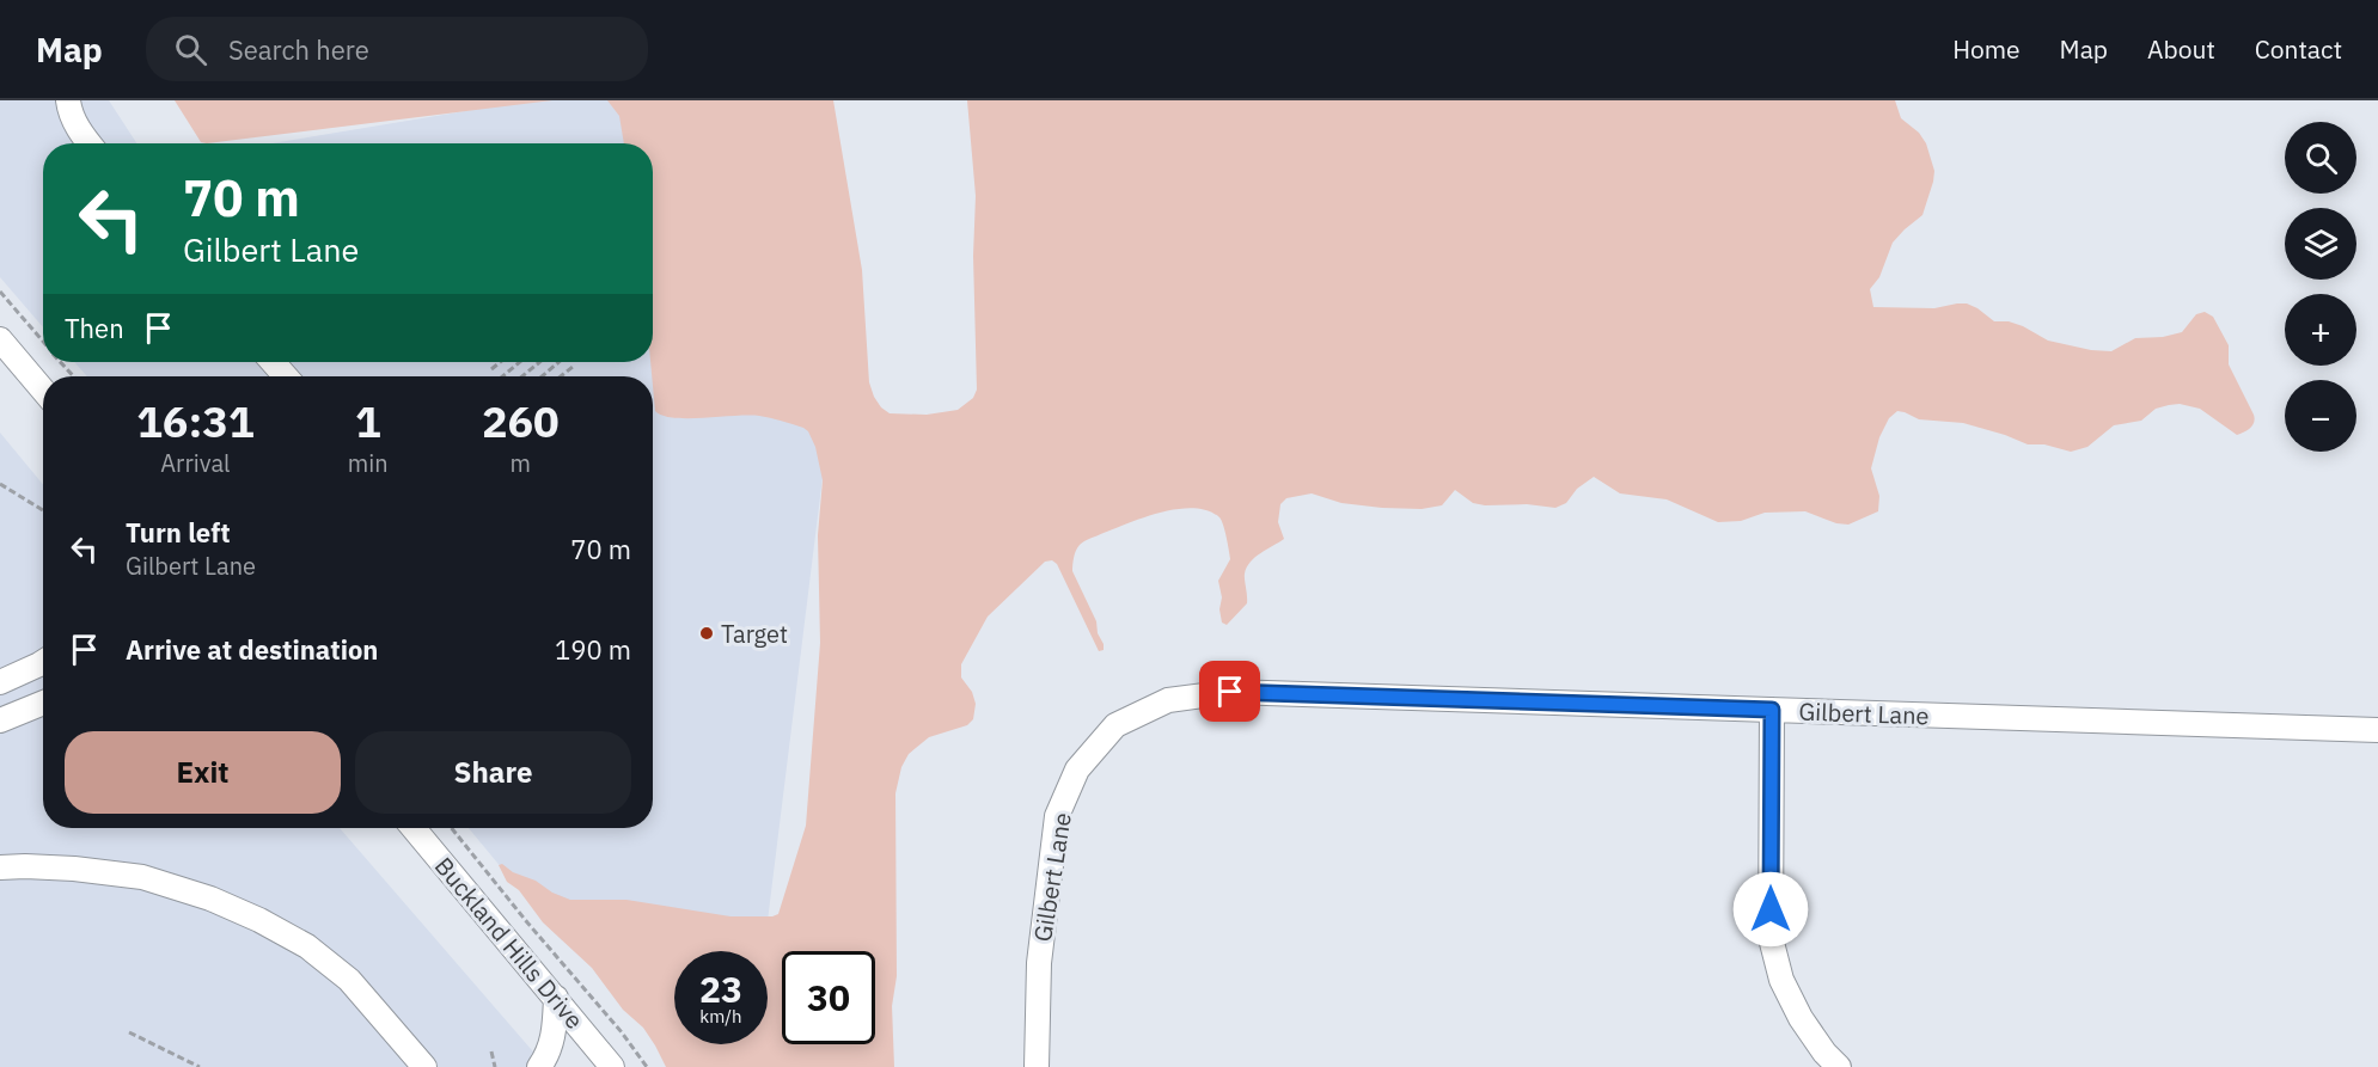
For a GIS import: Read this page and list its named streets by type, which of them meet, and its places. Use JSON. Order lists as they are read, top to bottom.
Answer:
{
  "streets": {
    "street": ["Gilbert Lane", "Buckland Hills Drive"]
  },
  "places": ["Target"],
  "page": {
    "header": "Map",
    "search": "Search here",
    "nav": [
      "Home",
      "Map",
      "About",
      "Contact"
    ],
    "map_buttons": ["+", "−"],
    "turn": ["70 m", "Gilbert Lane"],
    "then": "Then",
    "eta": [
      "16:31",
      "Arrival",
      "1",
      "min",
      "260",
      "m"
    ],
    "list": [
      {
        "name": "Turn left",
        "note": "Gilbert Lane",
        "value": "70 m"
      },
      {
        "name": "Arrive at destination",
        "value": "190 m"
      }
    ],
    "buttons": ["Exit", "Share"],
    "speed": "23 km/h",
    "limit": "30"
  }
}
